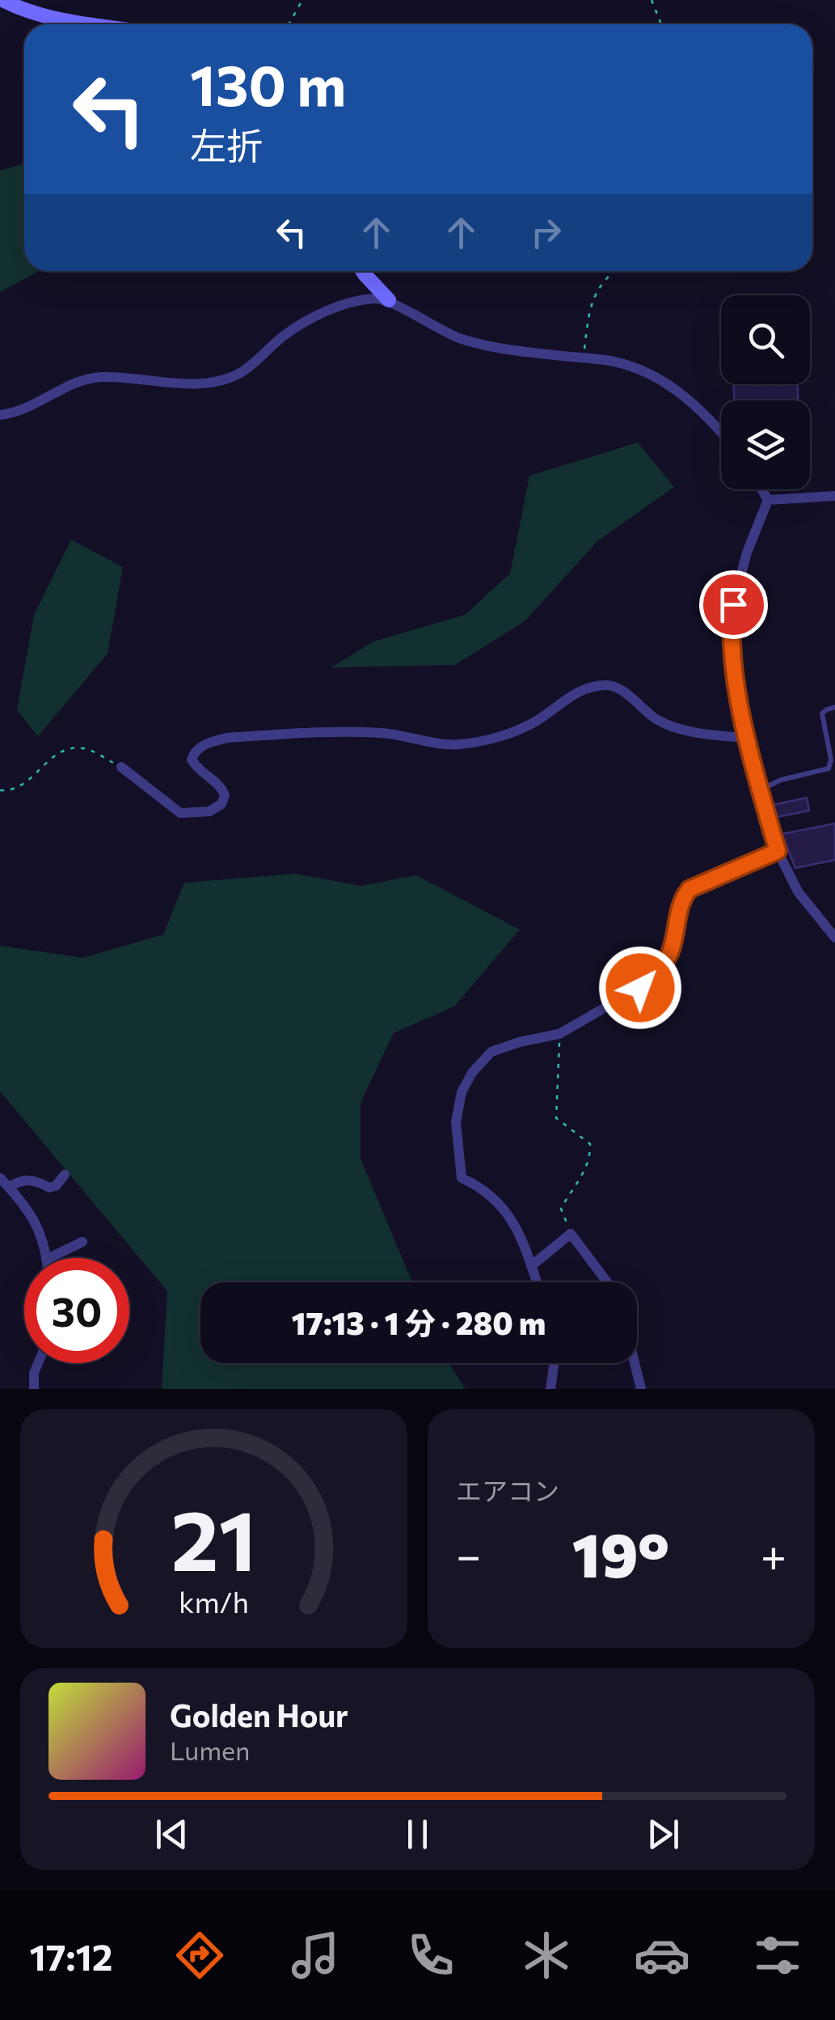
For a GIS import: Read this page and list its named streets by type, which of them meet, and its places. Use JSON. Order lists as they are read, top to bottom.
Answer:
{
  "page": {
    "turn": ["130 m", "左折"],
    "limit": "30",
    "trip": "17:13 · 1 分 · 280 m",
    "tile": "エアコン",
    "heat": ["−", "19°", "+"],
    "song": ["Golden Hour", "Lumen"],
    "tabs": "17:12",
    "gauge": ["21", "km/h"]
  }
}
